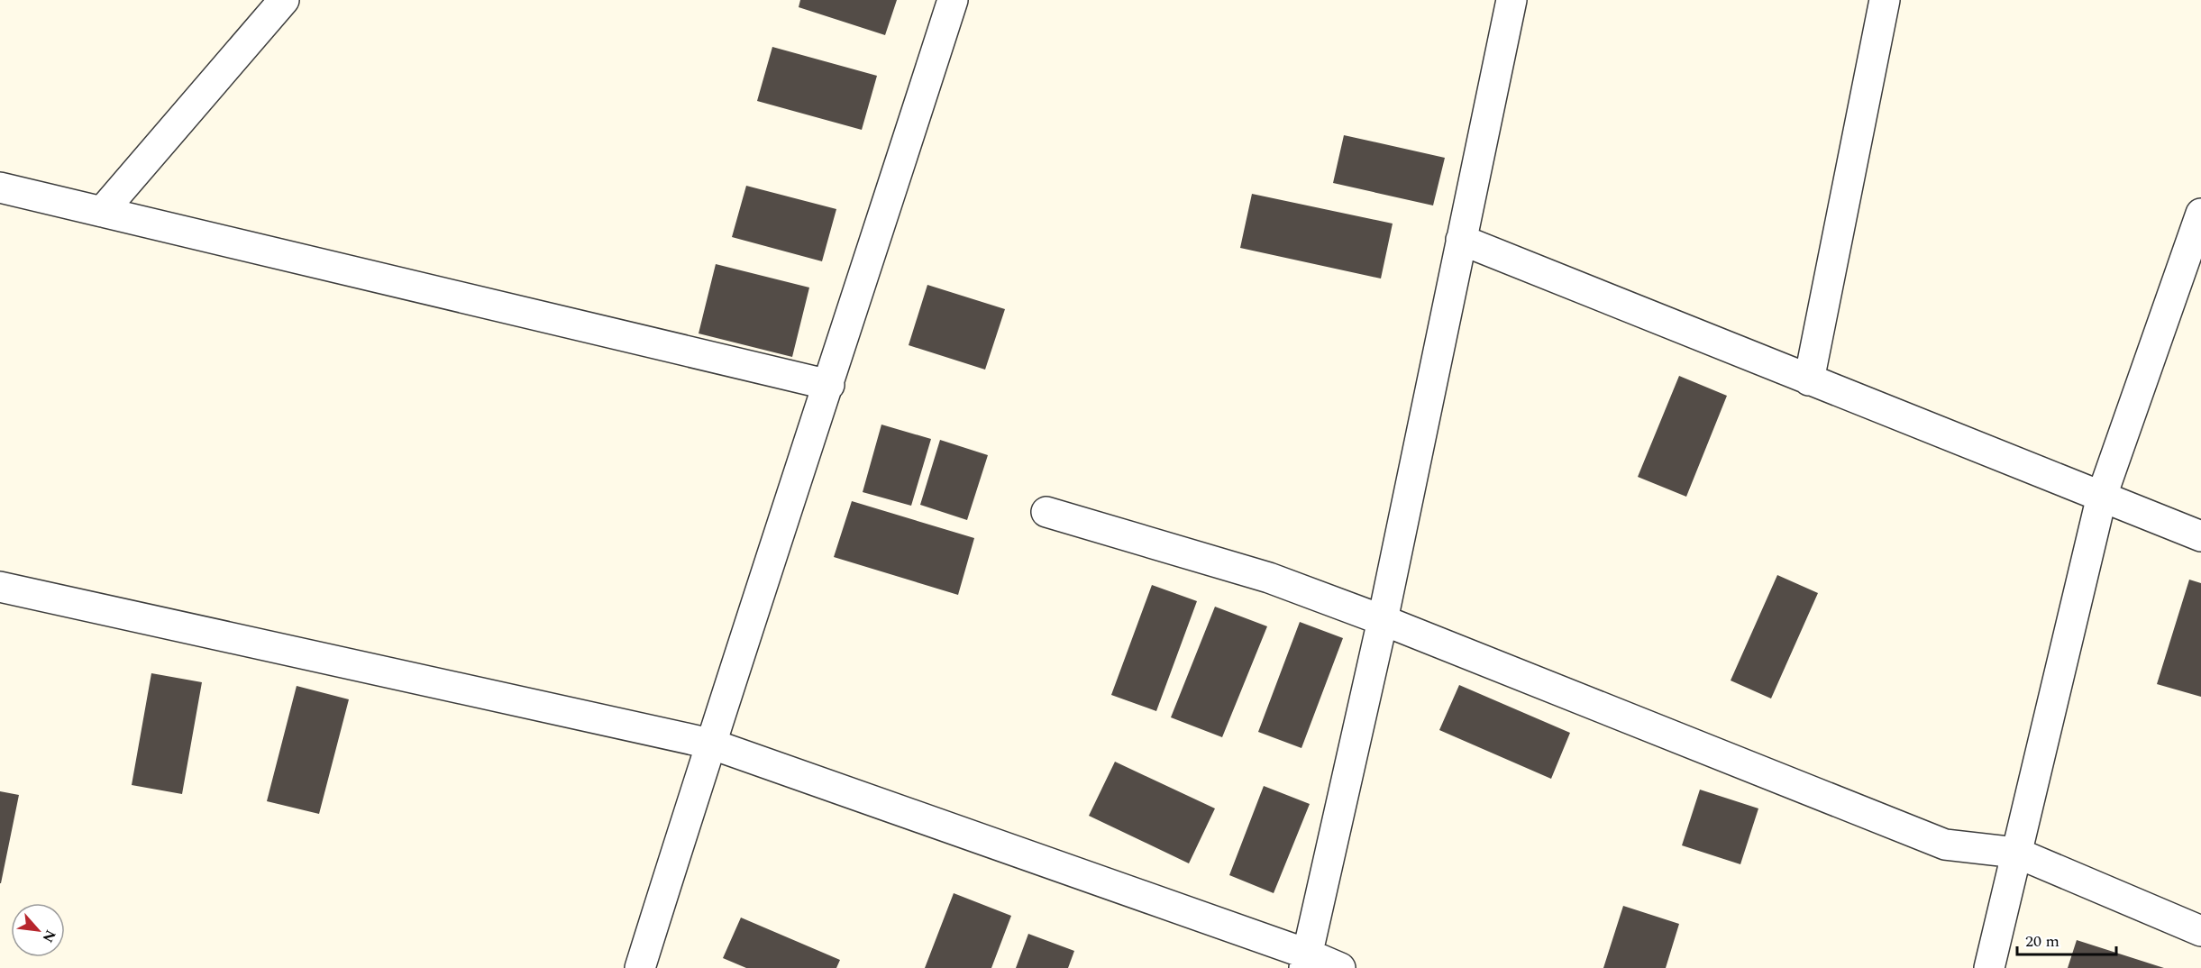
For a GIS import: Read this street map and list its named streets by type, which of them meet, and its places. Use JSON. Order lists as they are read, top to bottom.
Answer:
{
  "scale_bar": "20 m",
  "north": "bottom right"
}
